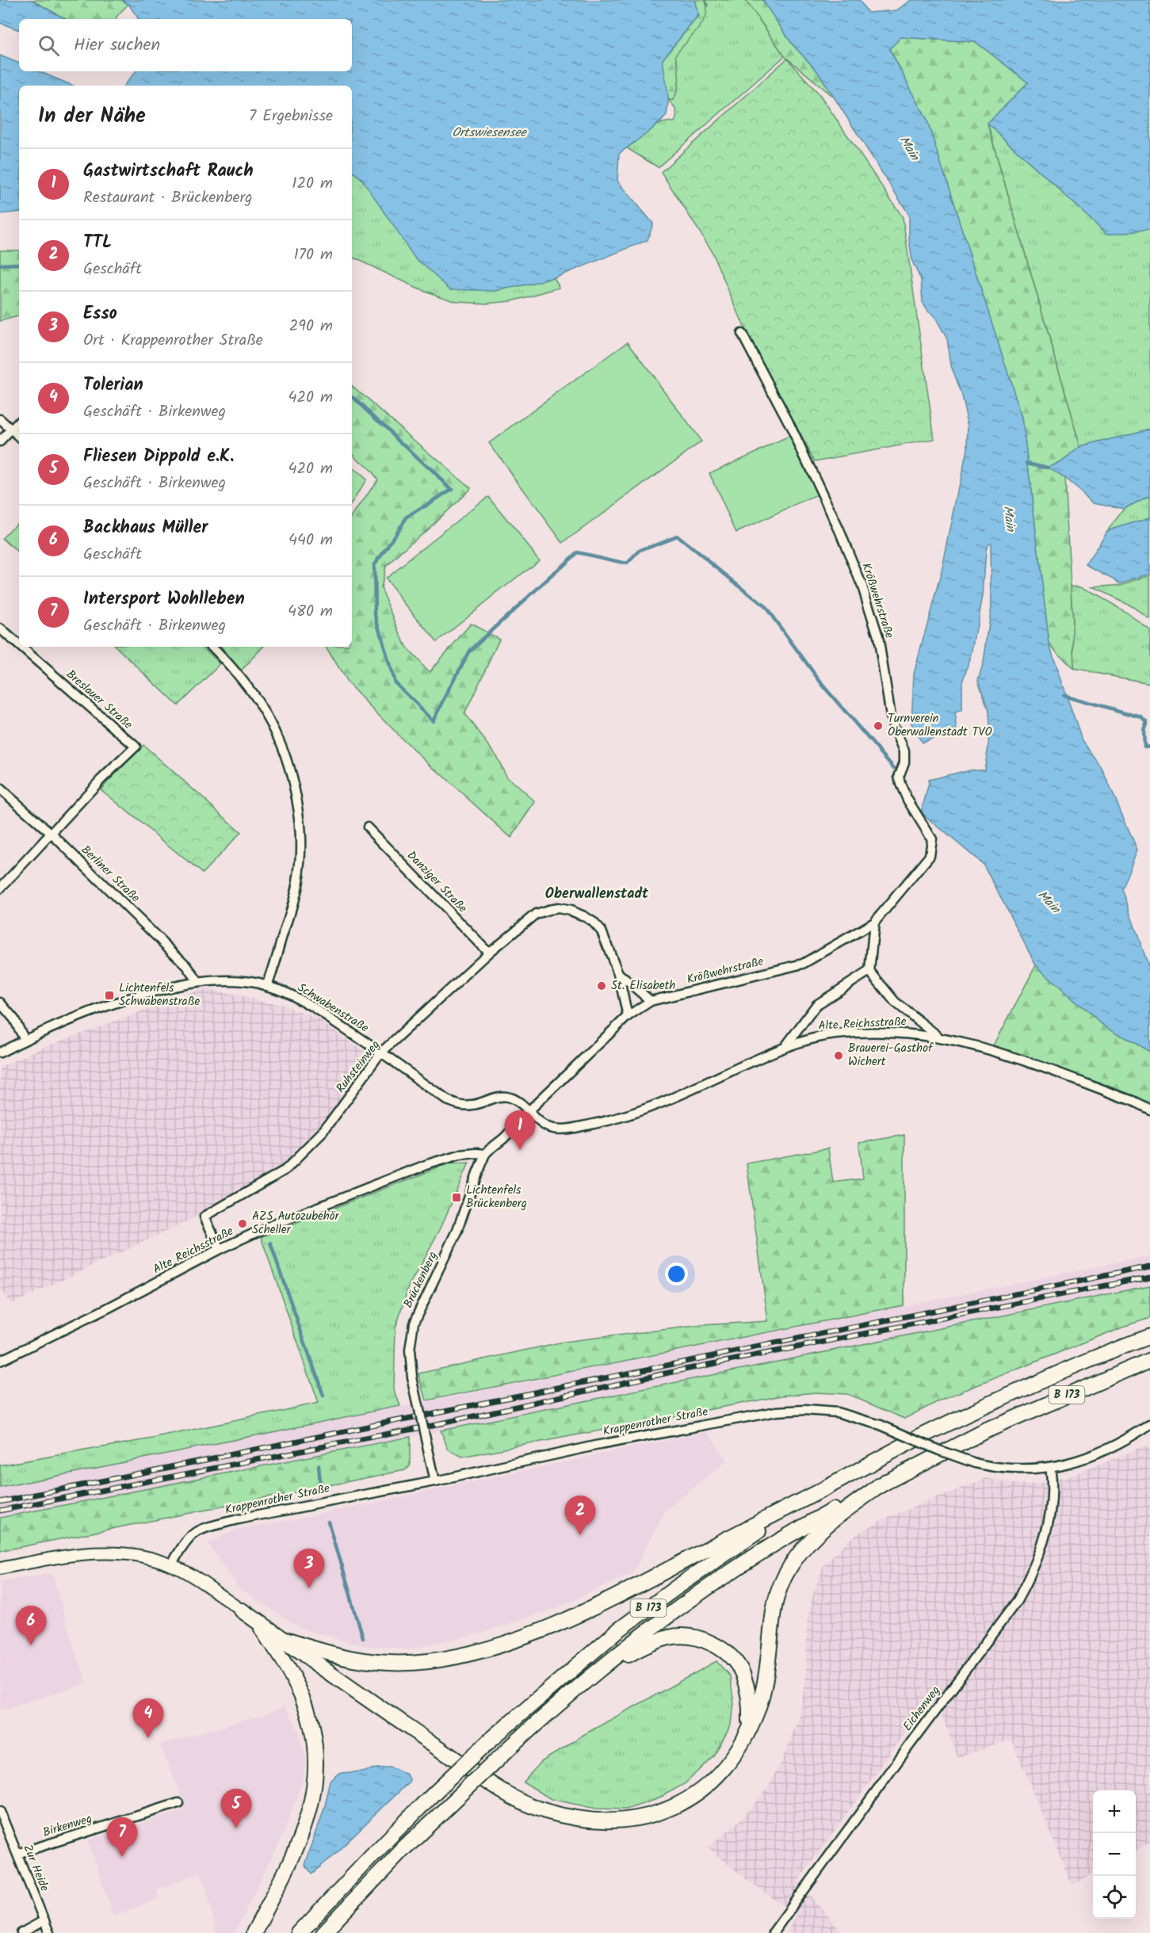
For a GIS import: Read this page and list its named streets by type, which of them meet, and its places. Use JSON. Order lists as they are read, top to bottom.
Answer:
{
  "streets": {
    "highway": ["B 173"],
    "street": [
      "Krößwehrstraße",
      "Breslauer Straße",
      "Berliner Straße",
      "Danziger Straße",
      "Schwabenstraße",
      "Alte Reichsstraße",
      "Ruhsteinweg",
      "Brückenberg",
      "Krappenrother Straße",
      "Eichenweg",
      "Birkenweg",
      "Zur Heide"
    ]
  },
  "crossings": [
    ["Krößwehrstraße", "Schwabenstraße"],
    ["Krößwehrstraße", "Alte Reichsstraße"],
    ["Breslauer Straße", "Berliner Straße"],
    ["Berliner Straße", "Schwabenstraße"],
    ["Danziger Straße", "Ruhsteinweg"],
    ["Schwabenstraße", "Alte Reichsstraße"],
    ["Schwabenstraße", "Ruhsteinweg"],
    ["Alte Reichsstraße", "Ruhsteinweg"],
    ["Alte Reichsstraße", "Brückenberg"],
    ["Brückenberg", "Krappenrother Straße"],
    ["Krappenrother Straße", "Eichenweg"],
    ["Birkenweg", "Zur Heide"]
  ],
  "districts": ["Oberwallenstadt"],
  "water": ["Ortswiesensee", "Main"],
  "places": {
    "other": [
      "Turnverein Oberwallenstadt TVO",
      "St. Elisabeth",
      "Brauerei-Gasthof Wichert",
      "AZS Autozubehör Scheller"
    ],
    "transit": ["Lichtenfels Schwabenstraße", "Lichtenfels Brückenberg"]
  },
  "page": {
    "search": "Hier suchen",
    "heading": ["In der Nähe", "7 Ergebnisse"],
    "list": [
      {
        "mark": "1",
        "name": "Gastwirtschaft Rauch",
        "note": "Restaurant · Brückenberg",
        "value": "120 m"
      },
      {
        "mark": "2",
        "name": "TTL",
        "note": "Geschäft",
        "value": "170 m"
      },
      {
        "mark": "3",
        "name": "Esso",
        "note": "Ort · Krappenrother Straße",
        "value": "290 m"
      },
      {
        "mark": "4",
        "name": "Tolerian",
        "note": "Geschäft · Birkenweg",
        "value": "420 m"
      },
      {
        "mark": "5",
        "name": "Fliesen Dippold e.K.",
        "note": "Geschäft · Birkenweg",
        "value": "420 m"
      },
      {
        "mark": "6",
        "name": "Backhaus Müller",
        "note": "Geschäft",
        "value": "440 m"
      },
      {
        "mark": "7",
        "name": "Intersport Wohlleben",
        "note": "Geschäft · Birkenweg",
        "value": "480 m"
      }
    ],
    "pins": [
      "1",
      "2",
      "3",
      "6",
      "4",
      "5",
      "7"
    ],
    "map_buttons": ["+", "−"]
  }
}
